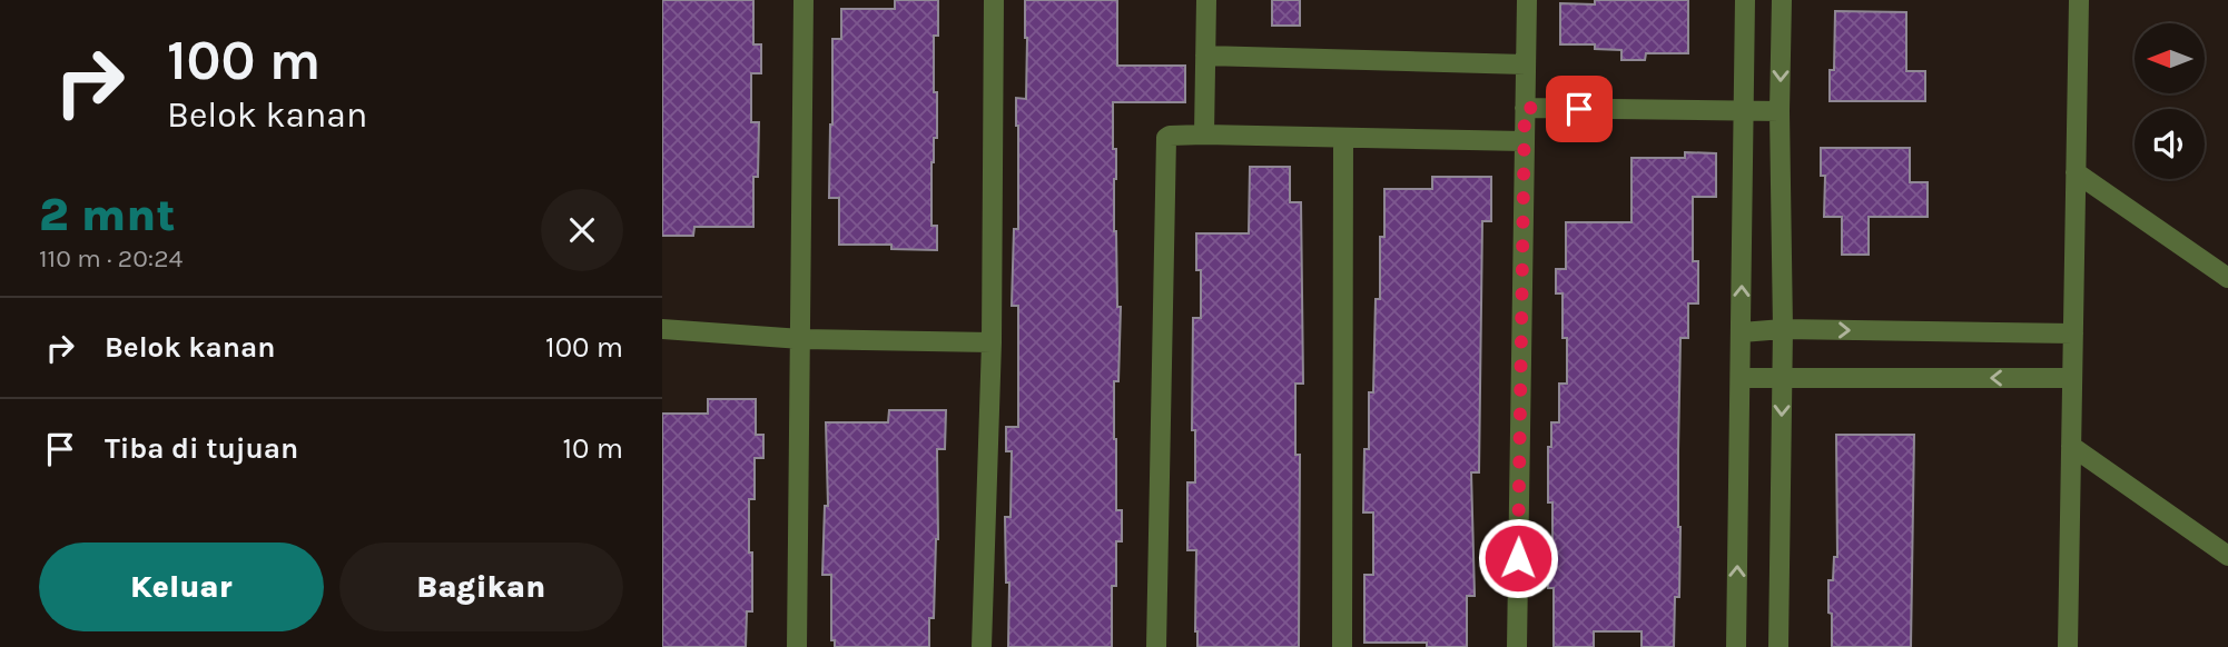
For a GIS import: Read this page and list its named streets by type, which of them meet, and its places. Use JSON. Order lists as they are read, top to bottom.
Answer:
{
  "north": "left",
  "page": {
    "turn": ["100 m", "Belok kanan"],
    "heading": ["2 mnt", "110 m · 20:24"],
    "list": [
      {
        "name": "Belok kanan",
        "value": "100 m"
      },
      {
        "name": "Tiba di tujuan",
        "value": "10 m"
      }
    ],
    "buttons": ["Keluar", "Bagikan"]
  }
}
